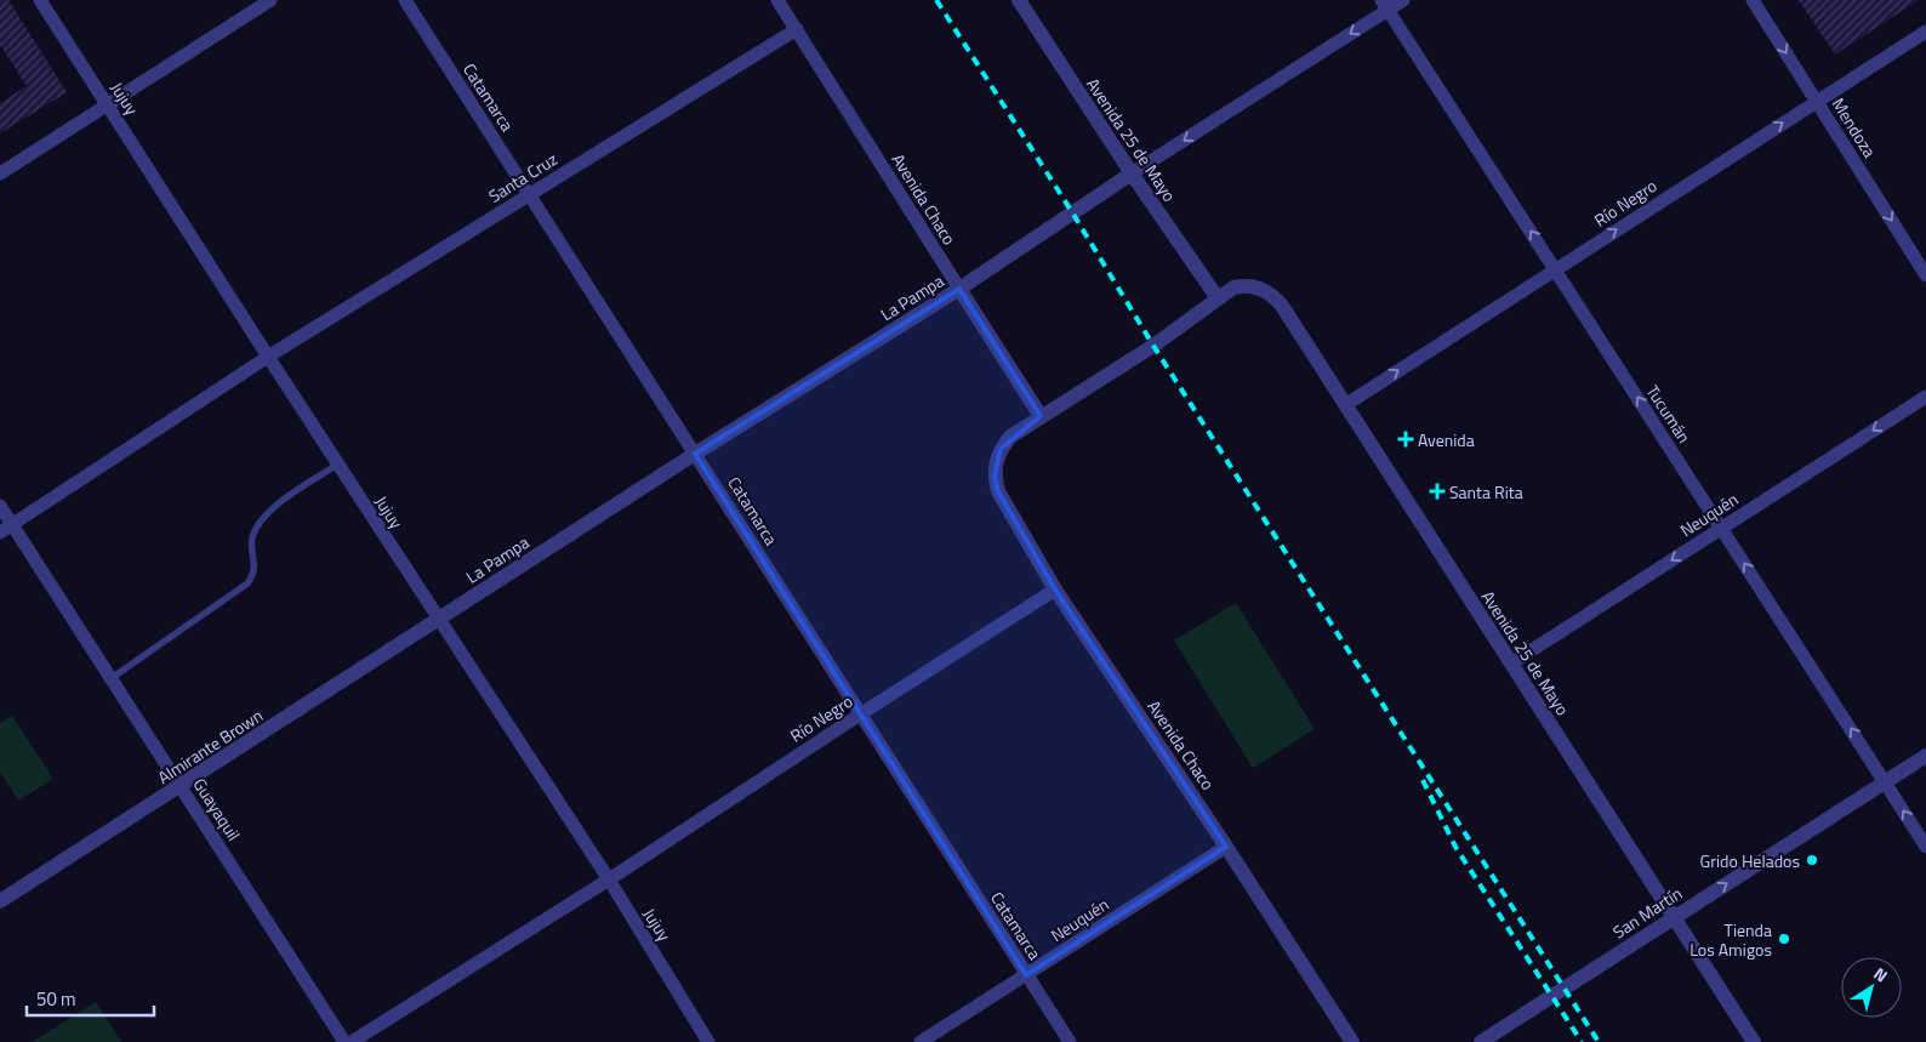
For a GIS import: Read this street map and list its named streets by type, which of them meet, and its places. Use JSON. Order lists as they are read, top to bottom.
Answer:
{
  "streets": {
    "street": [
      "Catamarca",
      "Jujuy",
      "Mendoza",
      "Avenida 25 de Mayo",
      "Santa Cruz",
      "Avenida Chaco",
      "Río Negro",
      "La Pampa",
      "Tucumán",
      "Neuquén",
      "Almirante Brown",
      "Guayaquil",
      "San Martín"
    ]
  },
  "crossings": [
    ["Catamarca", "Santa Cruz"],
    ["Catamarca", "Río Negro"],
    ["Catamarca", "La Pampa"],
    ["Catamarca", "Neuquén"],
    ["Jujuy", "Santa Cruz"],
    ["Jujuy", "Río Negro"],
    ["Jujuy", "La Pampa"],
    ["Jujuy", "Almirante Brown"],
    ["Mendoza", "Río Negro"],
    ["Avenida 25 de Mayo", "Río Negro"],
    ["Avenida 25 de Mayo", "La Pampa"],
    ["Avenida 25 de Mayo", "Neuquén"],
    ["Avenida 25 de Mayo", "San Martín"],
    ["Santa Cruz", "Avenida Chaco"],
    ["Santa Cruz", "Guayaquil"],
    ["Avenida Chaco", "Río Negro"],
    ["Avenida Chaco", "La Pampa"],
    ["Avenida Chaco", "Neuquén"],
    ["Río Negro", "Tucumán"],
    ["La Pampa", "Tucumán"],
    ["La Pampa", "Almirante Brown"],
    ["Tucumán", "Neuquén"],
    ["Tucumán", "San Martín"],
    ["Almirante Brown", "Guayaquil"]
  ],
  "one_way": [
    "Mendoza",
    "Río Negro",
    "Tucumán",
    "Neuquén",
    "San Martín"
  ],
  "places": {
    "health": ["Avenida", "Santa Rita"],
    "other": ["Grido Helados", "Tienda Los Amigos"]
  },
  "scale_bar": "50 m",
  "north": "top right"
}
